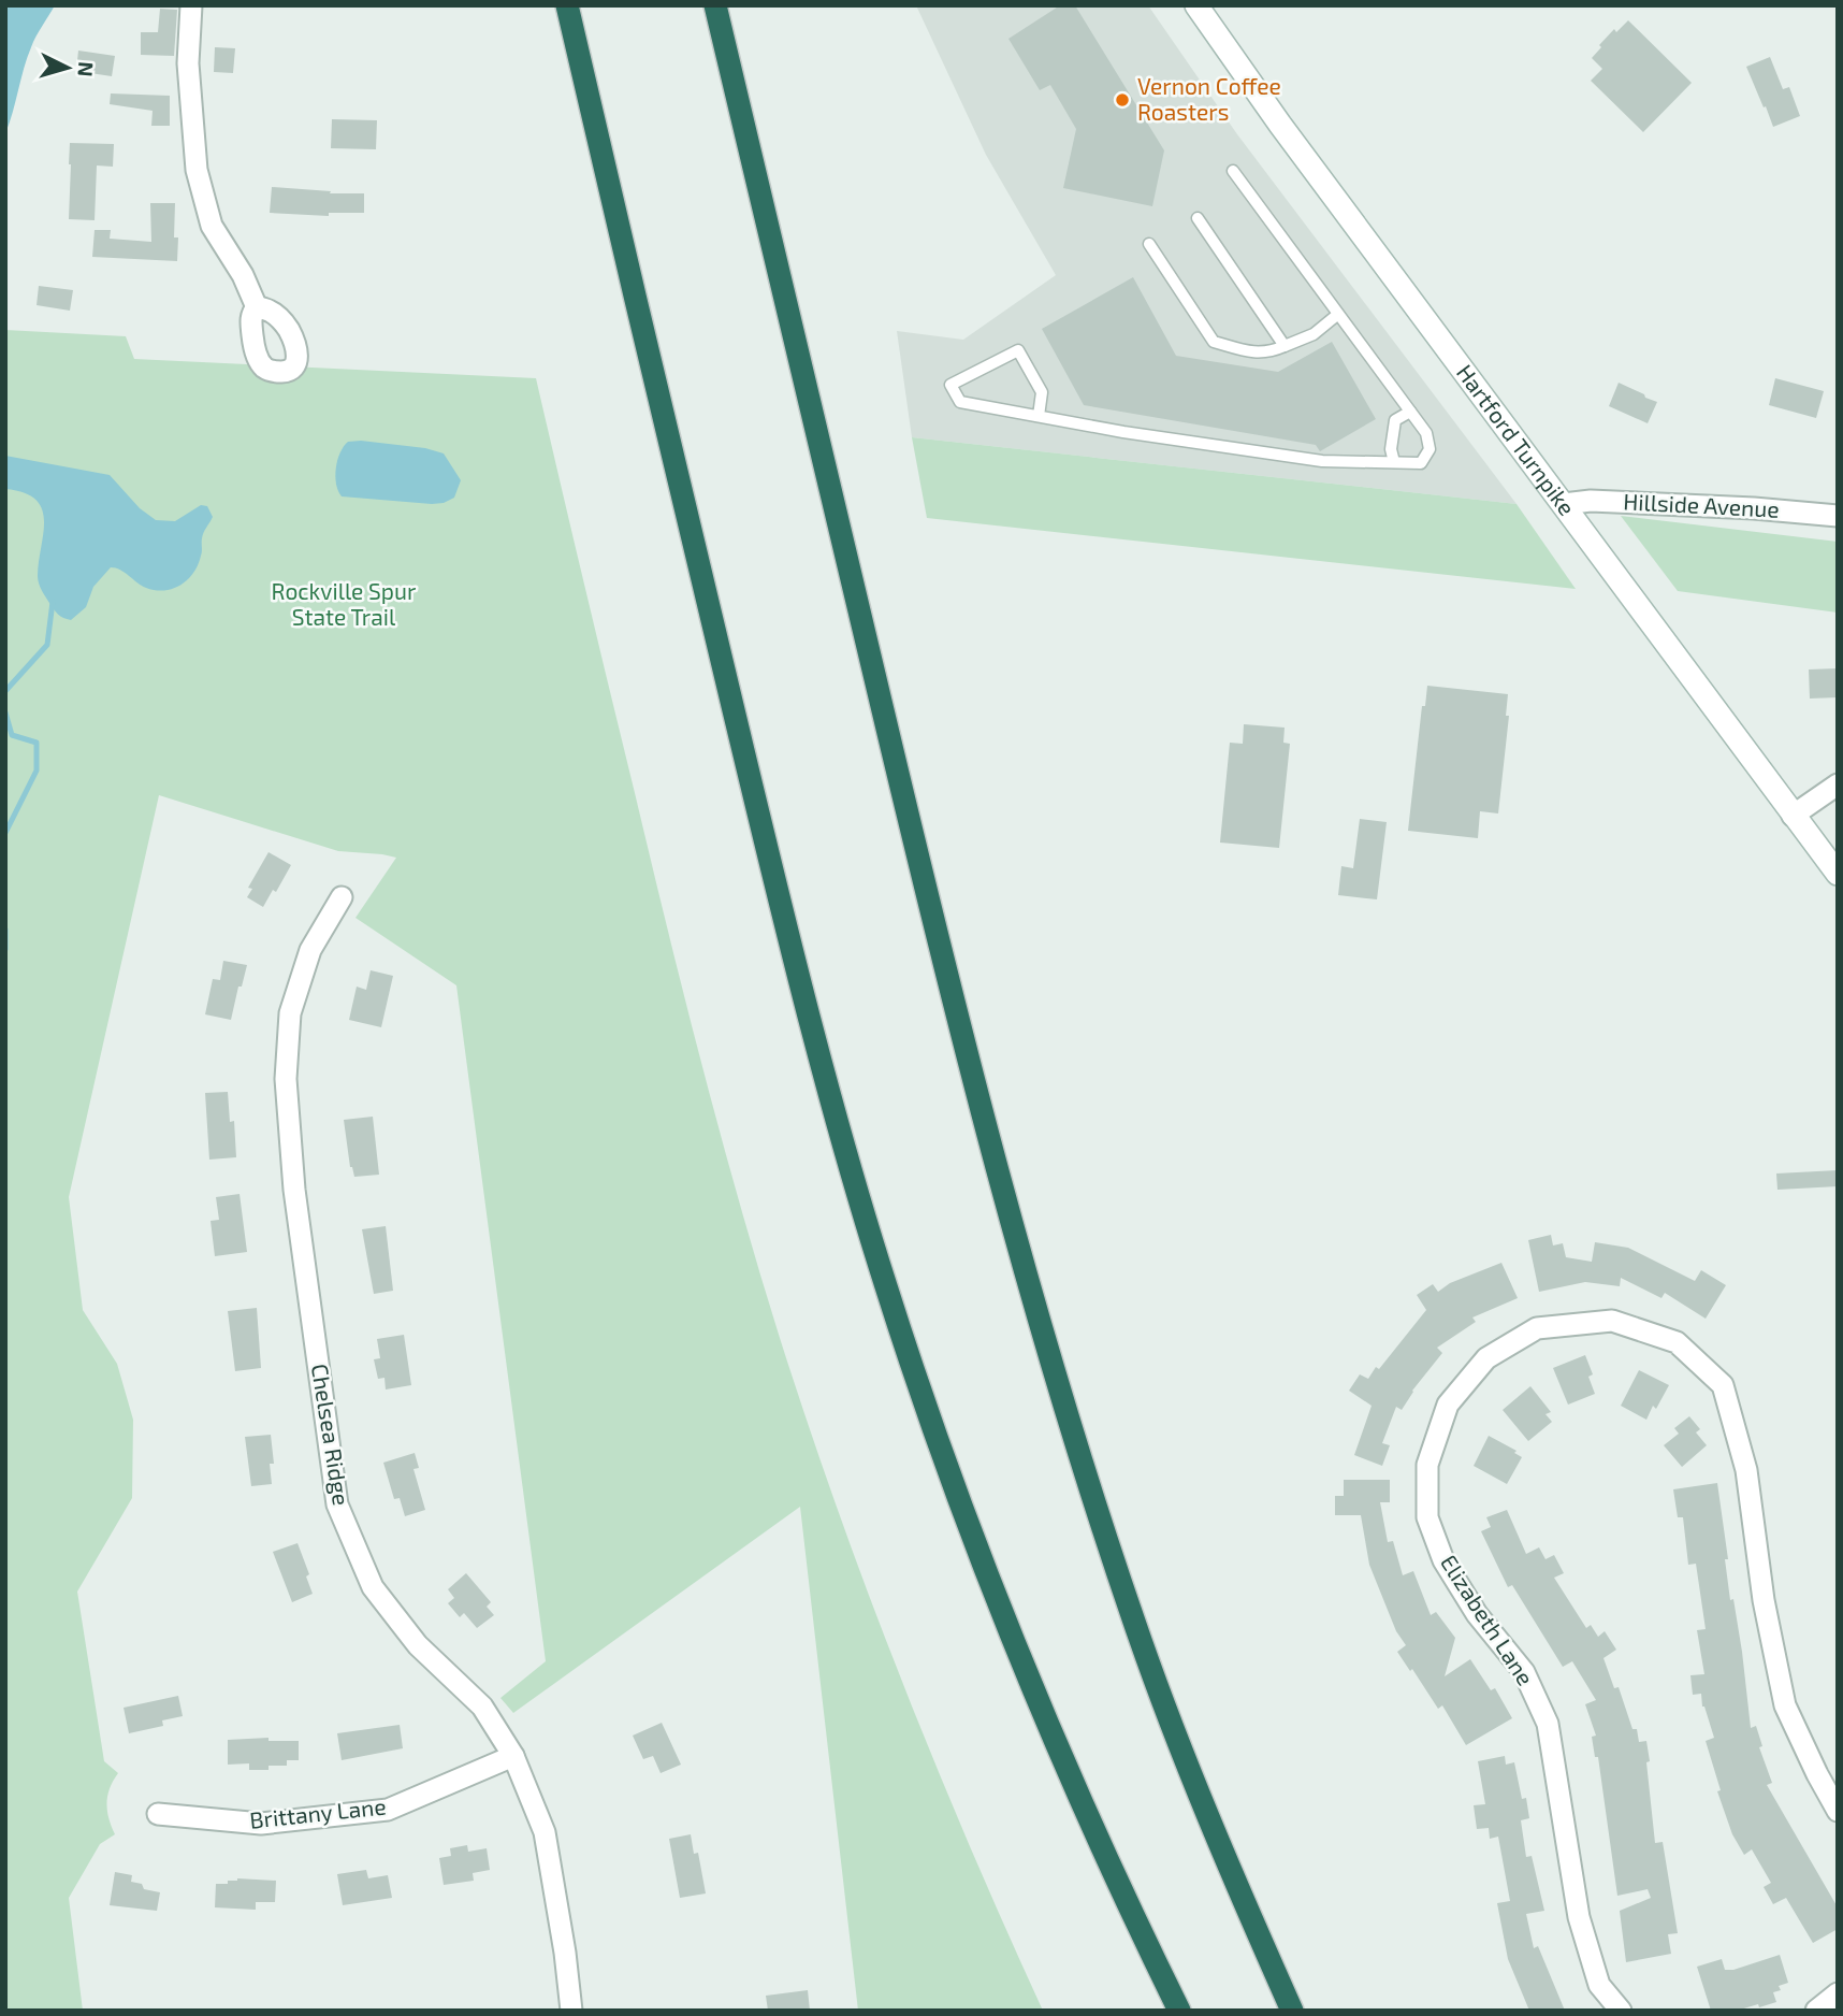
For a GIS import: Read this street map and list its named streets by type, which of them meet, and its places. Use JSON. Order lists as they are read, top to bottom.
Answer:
{
  "streets": {
    "main road": ["Hartford Turnpike"],
    "street": [
      "Hillside Avenue",
      "Chelsea Ridge",
      "Elizabeth Lane",
      "Brittany Lane"
    ]
  },
  "crossings": [
    ["Hartford Turnpike", "Hillside Avenue"],
    ["Chelsea Ridge", "Brittany Lane"]
  ],
  "parks": ["Rockville Spur State Trail"],
  "places": ["Vernon Coffee Roasters"],
  "north": "right"
}
